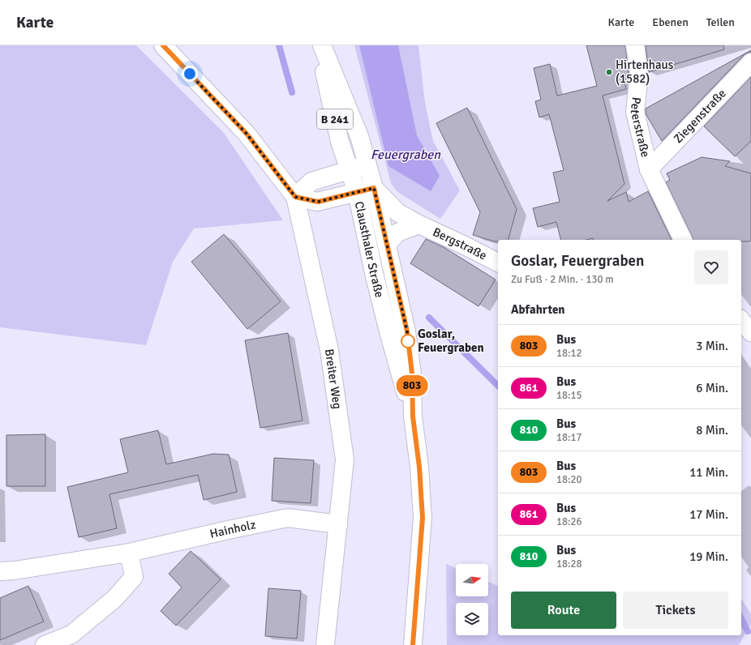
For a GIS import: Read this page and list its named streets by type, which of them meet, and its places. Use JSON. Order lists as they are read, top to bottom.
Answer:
{
  "streets": {
    "street": [
      "Ziegenstraße",
      "B 241",
      "Peterstraße",
      "Bergstraße",
      "Clausthaler Straße",
      "Breiter Weg",
      "Hainholz"
    ]
  },
  "crossings": [
    ["Ziegenstraße", "Peterstraße"],
    ["Bergstraße", "Clausthaler Straße"],
    ["Breiter Weg", "Hainholz"]
  ],
  "water": ["Feuergraben"],
  "places": ["Hirtenhaus (1582)", "Goslar, Feuergraben"],
  "lines": ["bus line 803"],
  "north": "right",
  "page": {
    "header": "Karte",
    "nav": ["Karte", "Ebenen", "Teilen"],
    "on_map": "803",
    "heading": [
      ["Goslar, Feuergraben", "Zu Fuß · 2 Min. · 130 m"],
      "Abfahrten"
    ],
    "list": [
      {
        "mark": "803",
        "name": "Bus",
        "note": "18:12",
        "value": "3 Min."
      },
      {
        "mark": "861",
        "name": "Bus",
        "note": "18:15",
        "value": "6 Min."
      },
      {
        "mark": "810",
        "name": "Bus",
        "note": "18:17",
        "value": "8 Min."
      },
      {
        "mark": "803",
        "name": "Bus",
        "note": "18:20",
        "value": "11 Min."
      },
      {
        "mark": "861",
        "name": "Bus",
        "note": "18:26",
        "value": "17 Min."
      },
      {
        "mark": "810",
        "name": "Bus",
        "note": "18:28",
        "value": "19 Min."
      }
    ],
    "buttons": ["Route", "Tickets"]
  }
}
